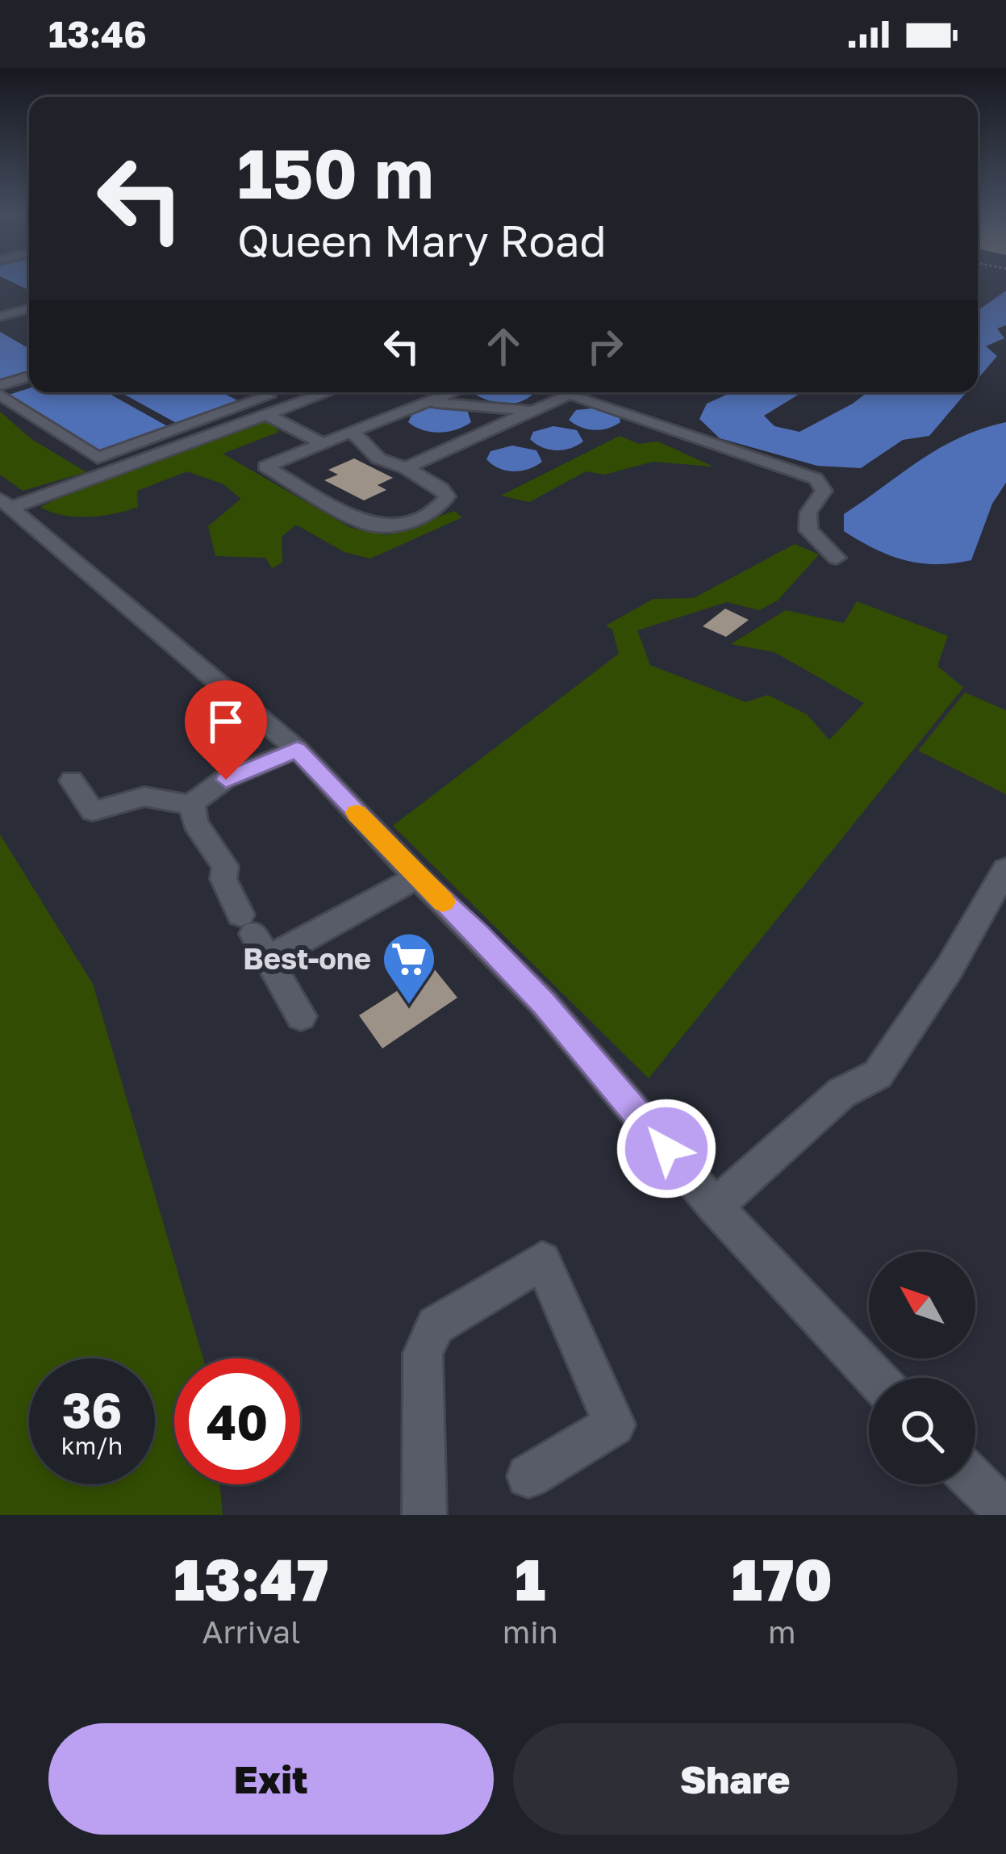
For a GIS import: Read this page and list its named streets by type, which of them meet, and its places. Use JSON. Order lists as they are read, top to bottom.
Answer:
{
  "places": {
    "supermarket": ["Best-one"]
  },
  "north": "top left",
  "page": {
    "status": "13:46",
    "turn": ["150 m", "Queen Mary Road"],
    "speed": "36 km/h",
    "limit": "40",
    "eta": [
      "13:47",
      "Arrival",
      "1",
      "min",
      "170",
      "m"
    ],
    "buttons": ["Exit", "Share"]
  }
}
